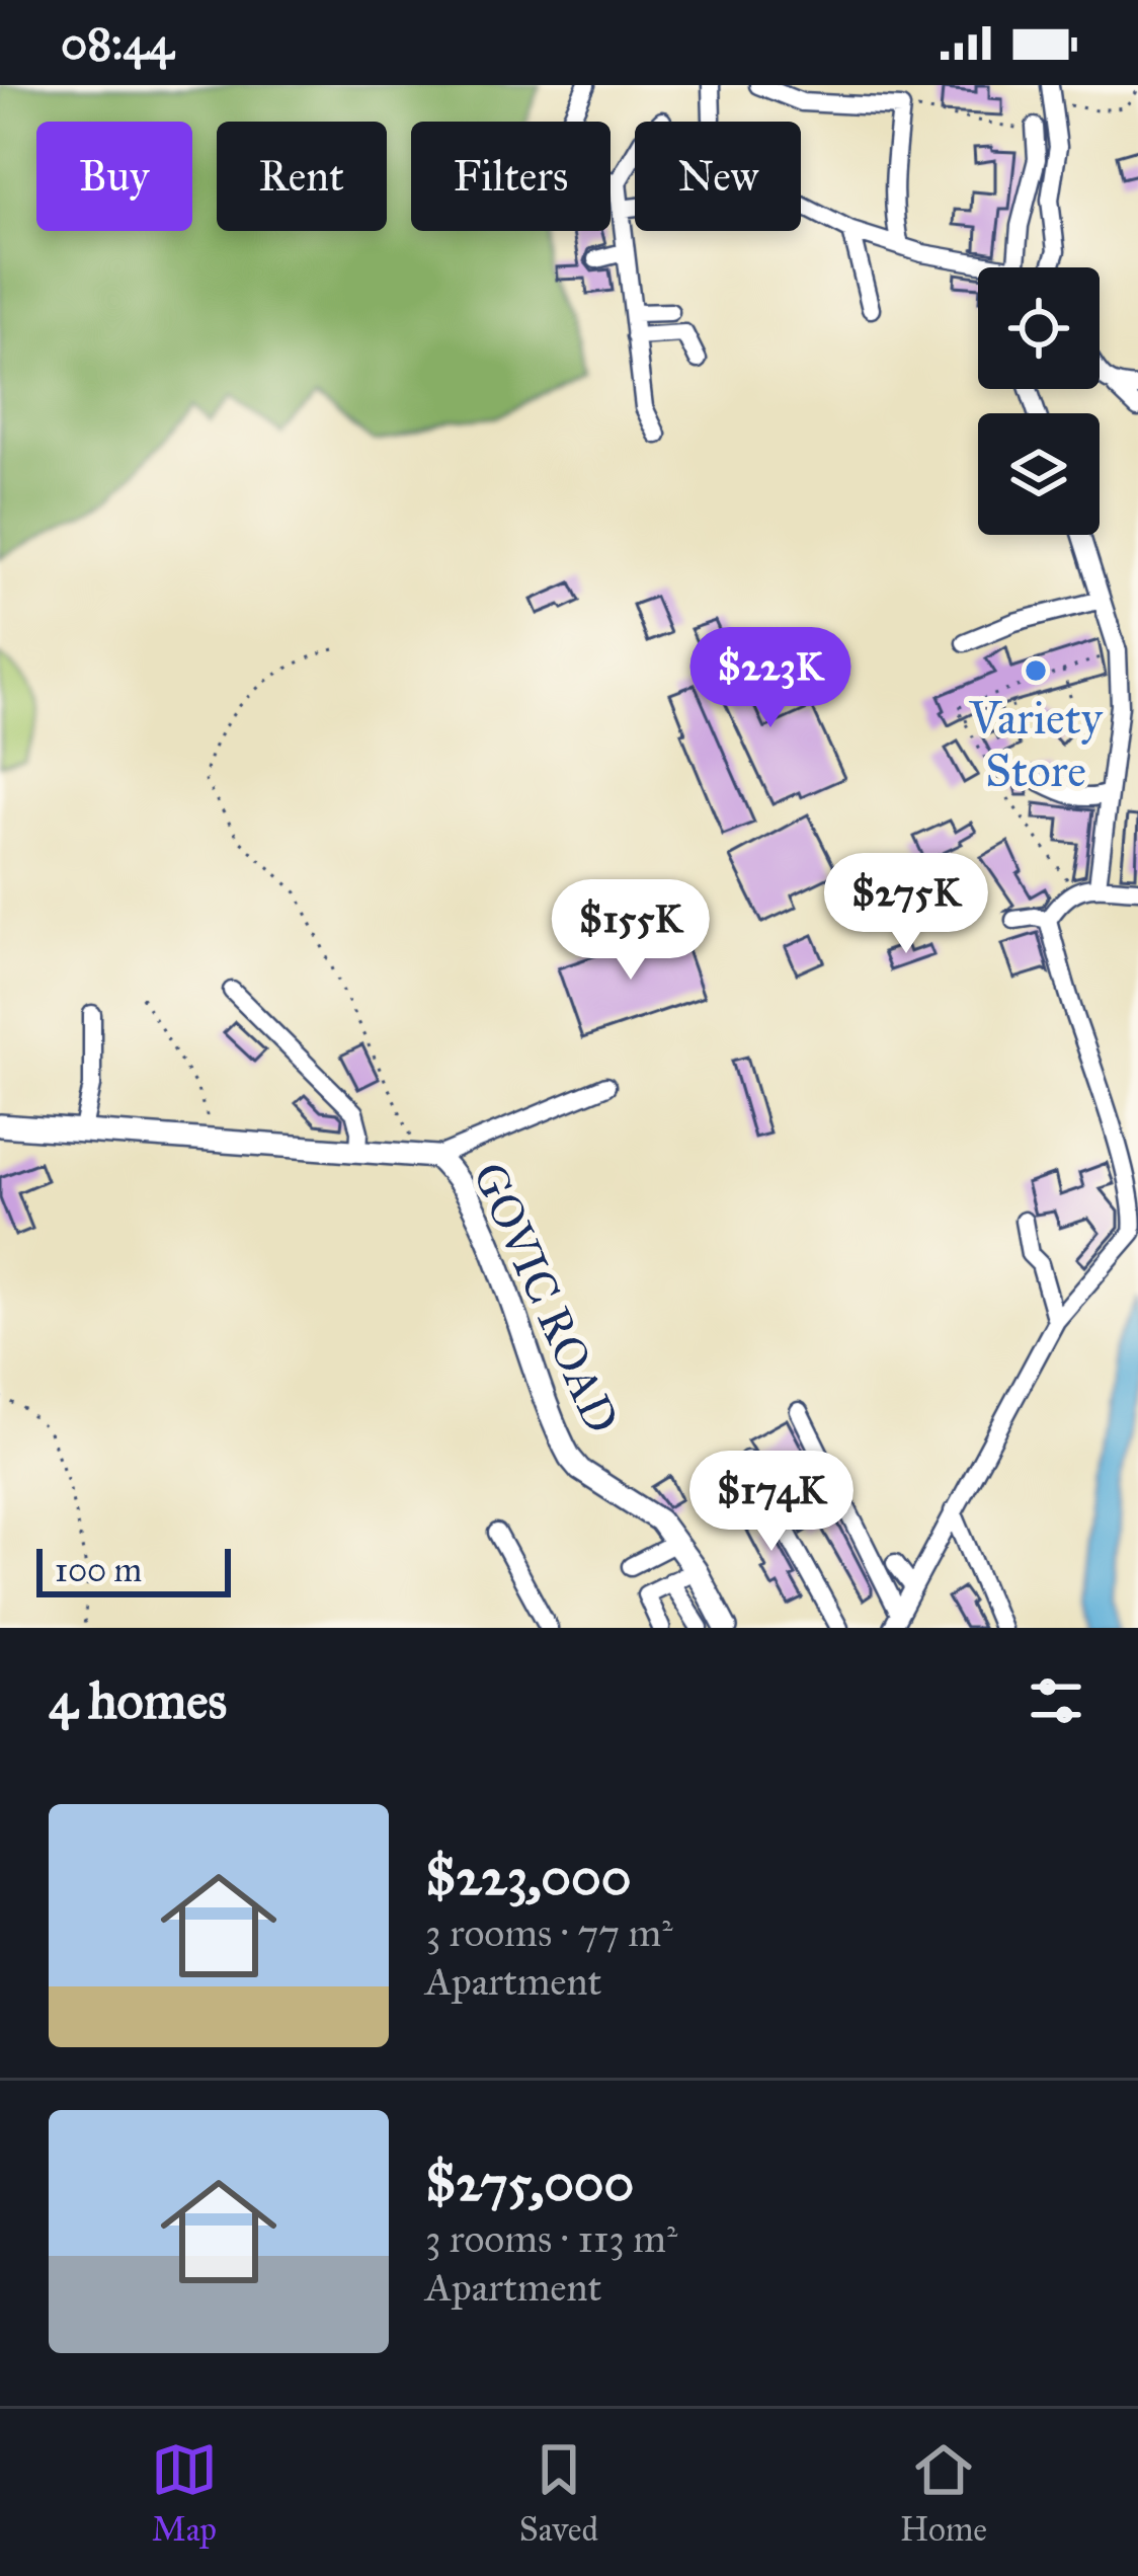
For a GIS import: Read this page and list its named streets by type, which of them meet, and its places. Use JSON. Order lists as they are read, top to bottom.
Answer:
{
  "streets": {
    "main road": ["GOVIC ROAD"]
  },
  "places": ["Variety Store"],
  "scale_bar": "100 m",
  "page": {
    "status": "08:44",
    "chip": [
      "Buy",
      "Rent",
      "Filters",
      "New"
    ],
    "price": [
      "$223K",
      "$275K",
      "$155K",
      "$174K"
    ],
    "scale": "100 m",
    "heading": "4 homes",
    "list": [
      {
        "name": "$223,000",
        "note": "3 rooms · 77 m² · Apartment"
      },
      {
        "name": "$275,000",
        "note": "3 rooms · 113 m² · Apartment"
      }
    ],
    "tabs": ["Map", "Saved", "Home"]
  }
}
